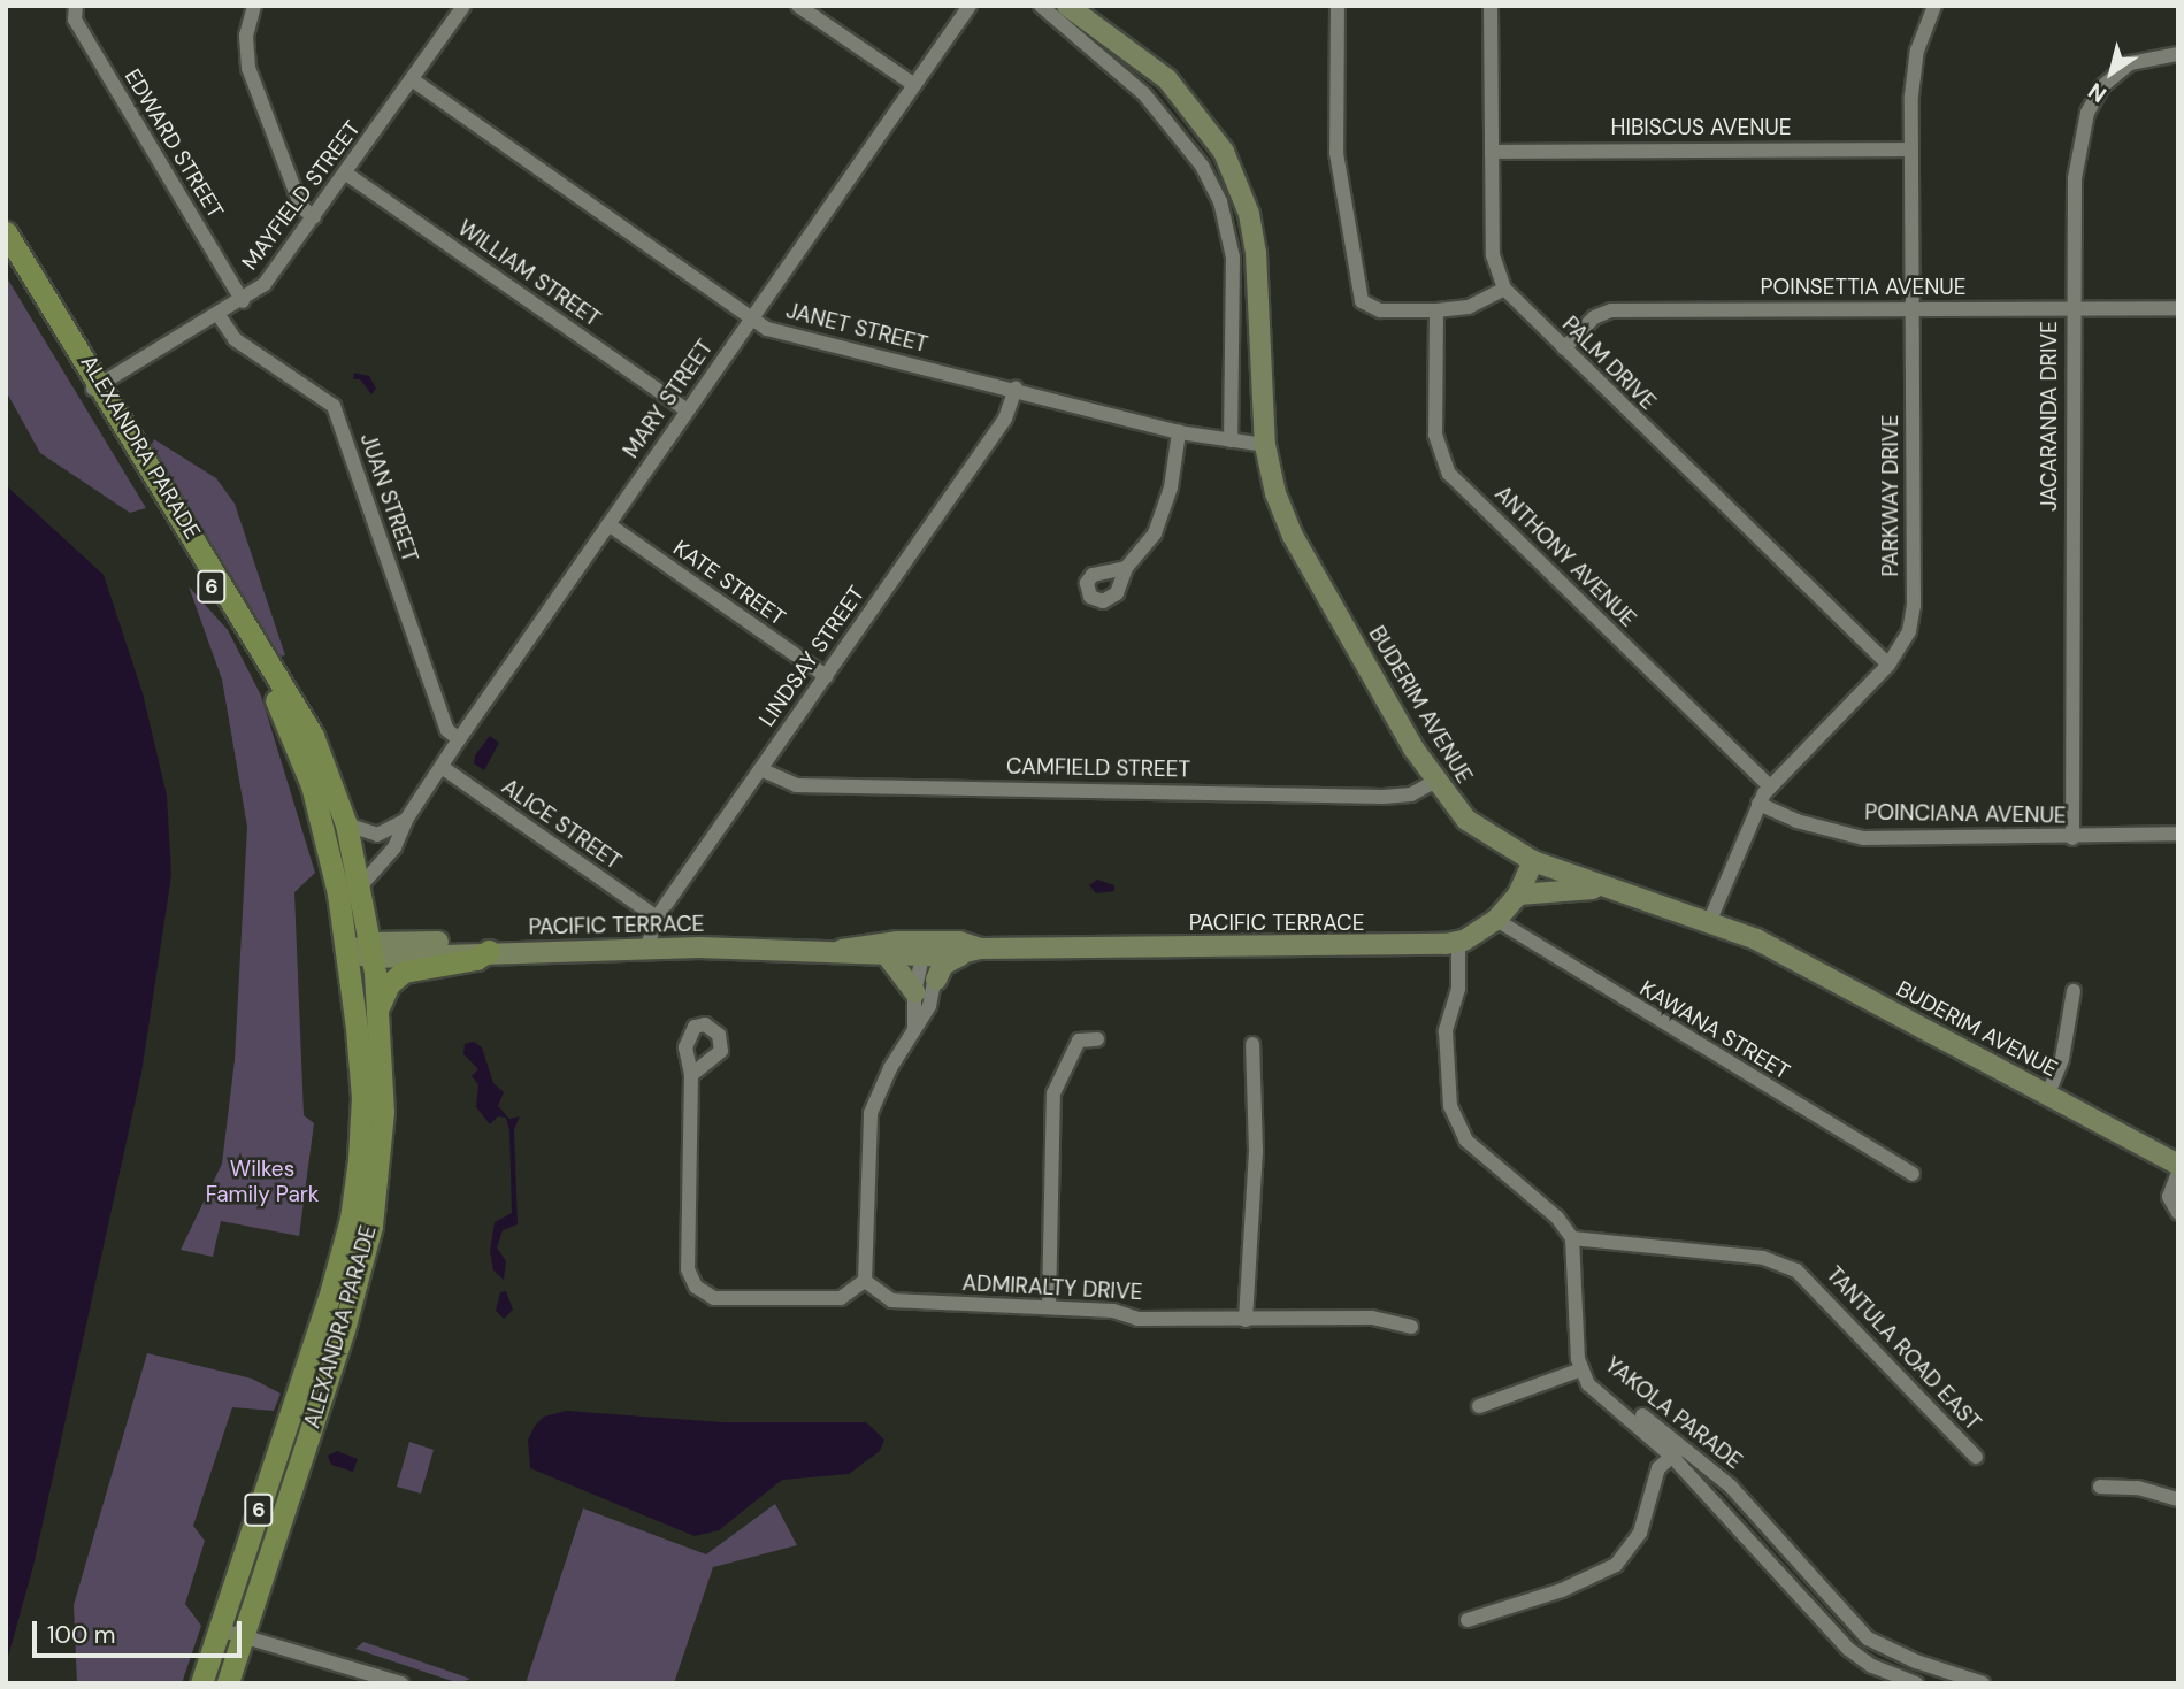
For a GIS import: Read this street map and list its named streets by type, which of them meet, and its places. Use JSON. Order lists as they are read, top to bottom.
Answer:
{
  "streets": {
    "main road": [
      "ALEXANDRA PARADE",
      "6",
      "BUDERIM AVENUE",
      "PACIFIC TERRACE"
    ],
    "street": [
      "HIBISCUS AVENUE",
      "EDWARD STREET",
      "MAYFIELD STREET",
      "WILLIAM STREET",
      "POINSETTIA AVENUE",
      "JANET STREET",
      "PALM DRIVE",
      "MARY STREET",
      "JACARANDA DRIVE",
      "PARKWAY DRIVE",
      "JUAN STREET",
      "ANTHONY AVENUE",
      "KATE STREET",
      "LINDSAY STREET",
      "CAMFIELD STREET",
      "POINCIANA AVENUE",
      "ALICE STREET",
      "KAWANA STREET",
      "ADMIRALTY DRIVE",
      "TANTULA ROAD EAST",
      "YAKOLA PARADE"
    ]
  },
  "crossings": [
    ["HIBISCUS AVENUE", "PALM DRIVE"],
    ["HIBISCUS AVENUE", "PARKWAY DRIVE"],
    ["EDWARD STREET", "MAYFIELD STREET"],
    ["MAYFIELD STREET", "WILLIAM STREET"],
    ["MAYFIELD STREET", "JANET STREET"],
    ["MAYFIELD STREET", "ALEXANDRA PARADE"],
    ["MAYFIELD STREET", "JUAN STREET"],
    ["WILLIAM STREET", "MARY STREET"],
    ["POINSETTIA AVENUE", "PALM DRIVE"],
    ["POINSETTIA AVENUE", "JACARANDA DRIVE"],
    ["POINSETTIA AVENUE", "PARKWAY DRIVE"],
    ["JANET STREET", "MARY STREET"],
    ["JANET STREET", "LINDSAY STREET"],
    ["JANET STREET", "BUDERIM AVENUE"],
    ["PALM DRIVE", "PARKWAY DRIVE"],
    ["MARY STREET", "ALEXANDRA PARADE"],
    ["MARY STREET", "JUAN STREET"],
    ["MARY STREET", "KATE STREET"],
    ["MARY STREET", "ALICE STREET"],
    ["JACARANDA DRIVE", "POINCIANA AVENUE"],
    ["ALEXANDRA PARADE", "PACIFIC TERRACE"],
    ["PARKWAY DRIVE", "ANTHONY AVENUE"],
    ["PARKWAY DRIVE", "BUDERIM AVENUE"],
    ["PARKWAY DRIVE", "POINCIANA AVENUE"],
    ["KATE STREET", "LINDSAY STREET"],
    ["LINDSAY STREET", "CAMFIELD STREET"],
    ["LINDSAY STREET", "ALICE STREET"],
    ["LINDSAY STREET", "PACIFIC TERRACE"],
    ["BUDERIM AVENUE", "CAMFIELD STREET"]
  ],
  "parks": ["Wilkes Family Park"],
  "scale_bar": "100 m",
  "north": "bottom left"
}
